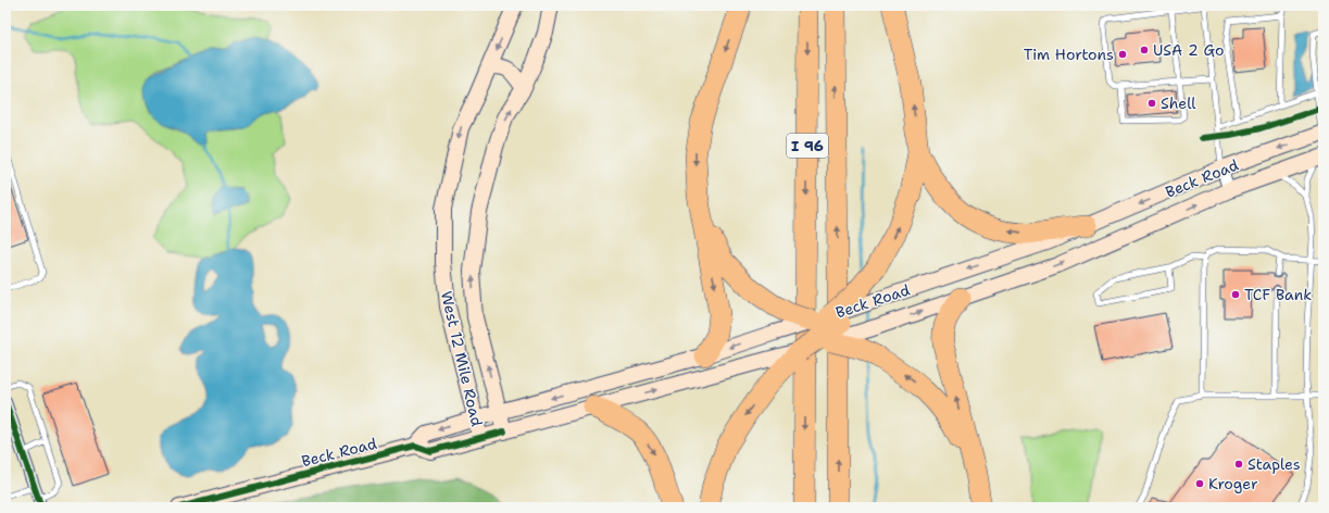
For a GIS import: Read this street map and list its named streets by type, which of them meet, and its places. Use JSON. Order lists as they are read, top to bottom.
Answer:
{
  "streets": {
    "highway": ["I 96"],
    "main road": ["Beck Road", "West 12 Mile Road"]
  },
  "crossings": [
    ["Beck Road", "West 12 Mile Road"]
  ],
  "places": [
    "USA 2 Go",
    "Tim Hortons",
    "Shell",
    "TCF Bank",
    "Staples",
    "Kroger"
  ]
}
